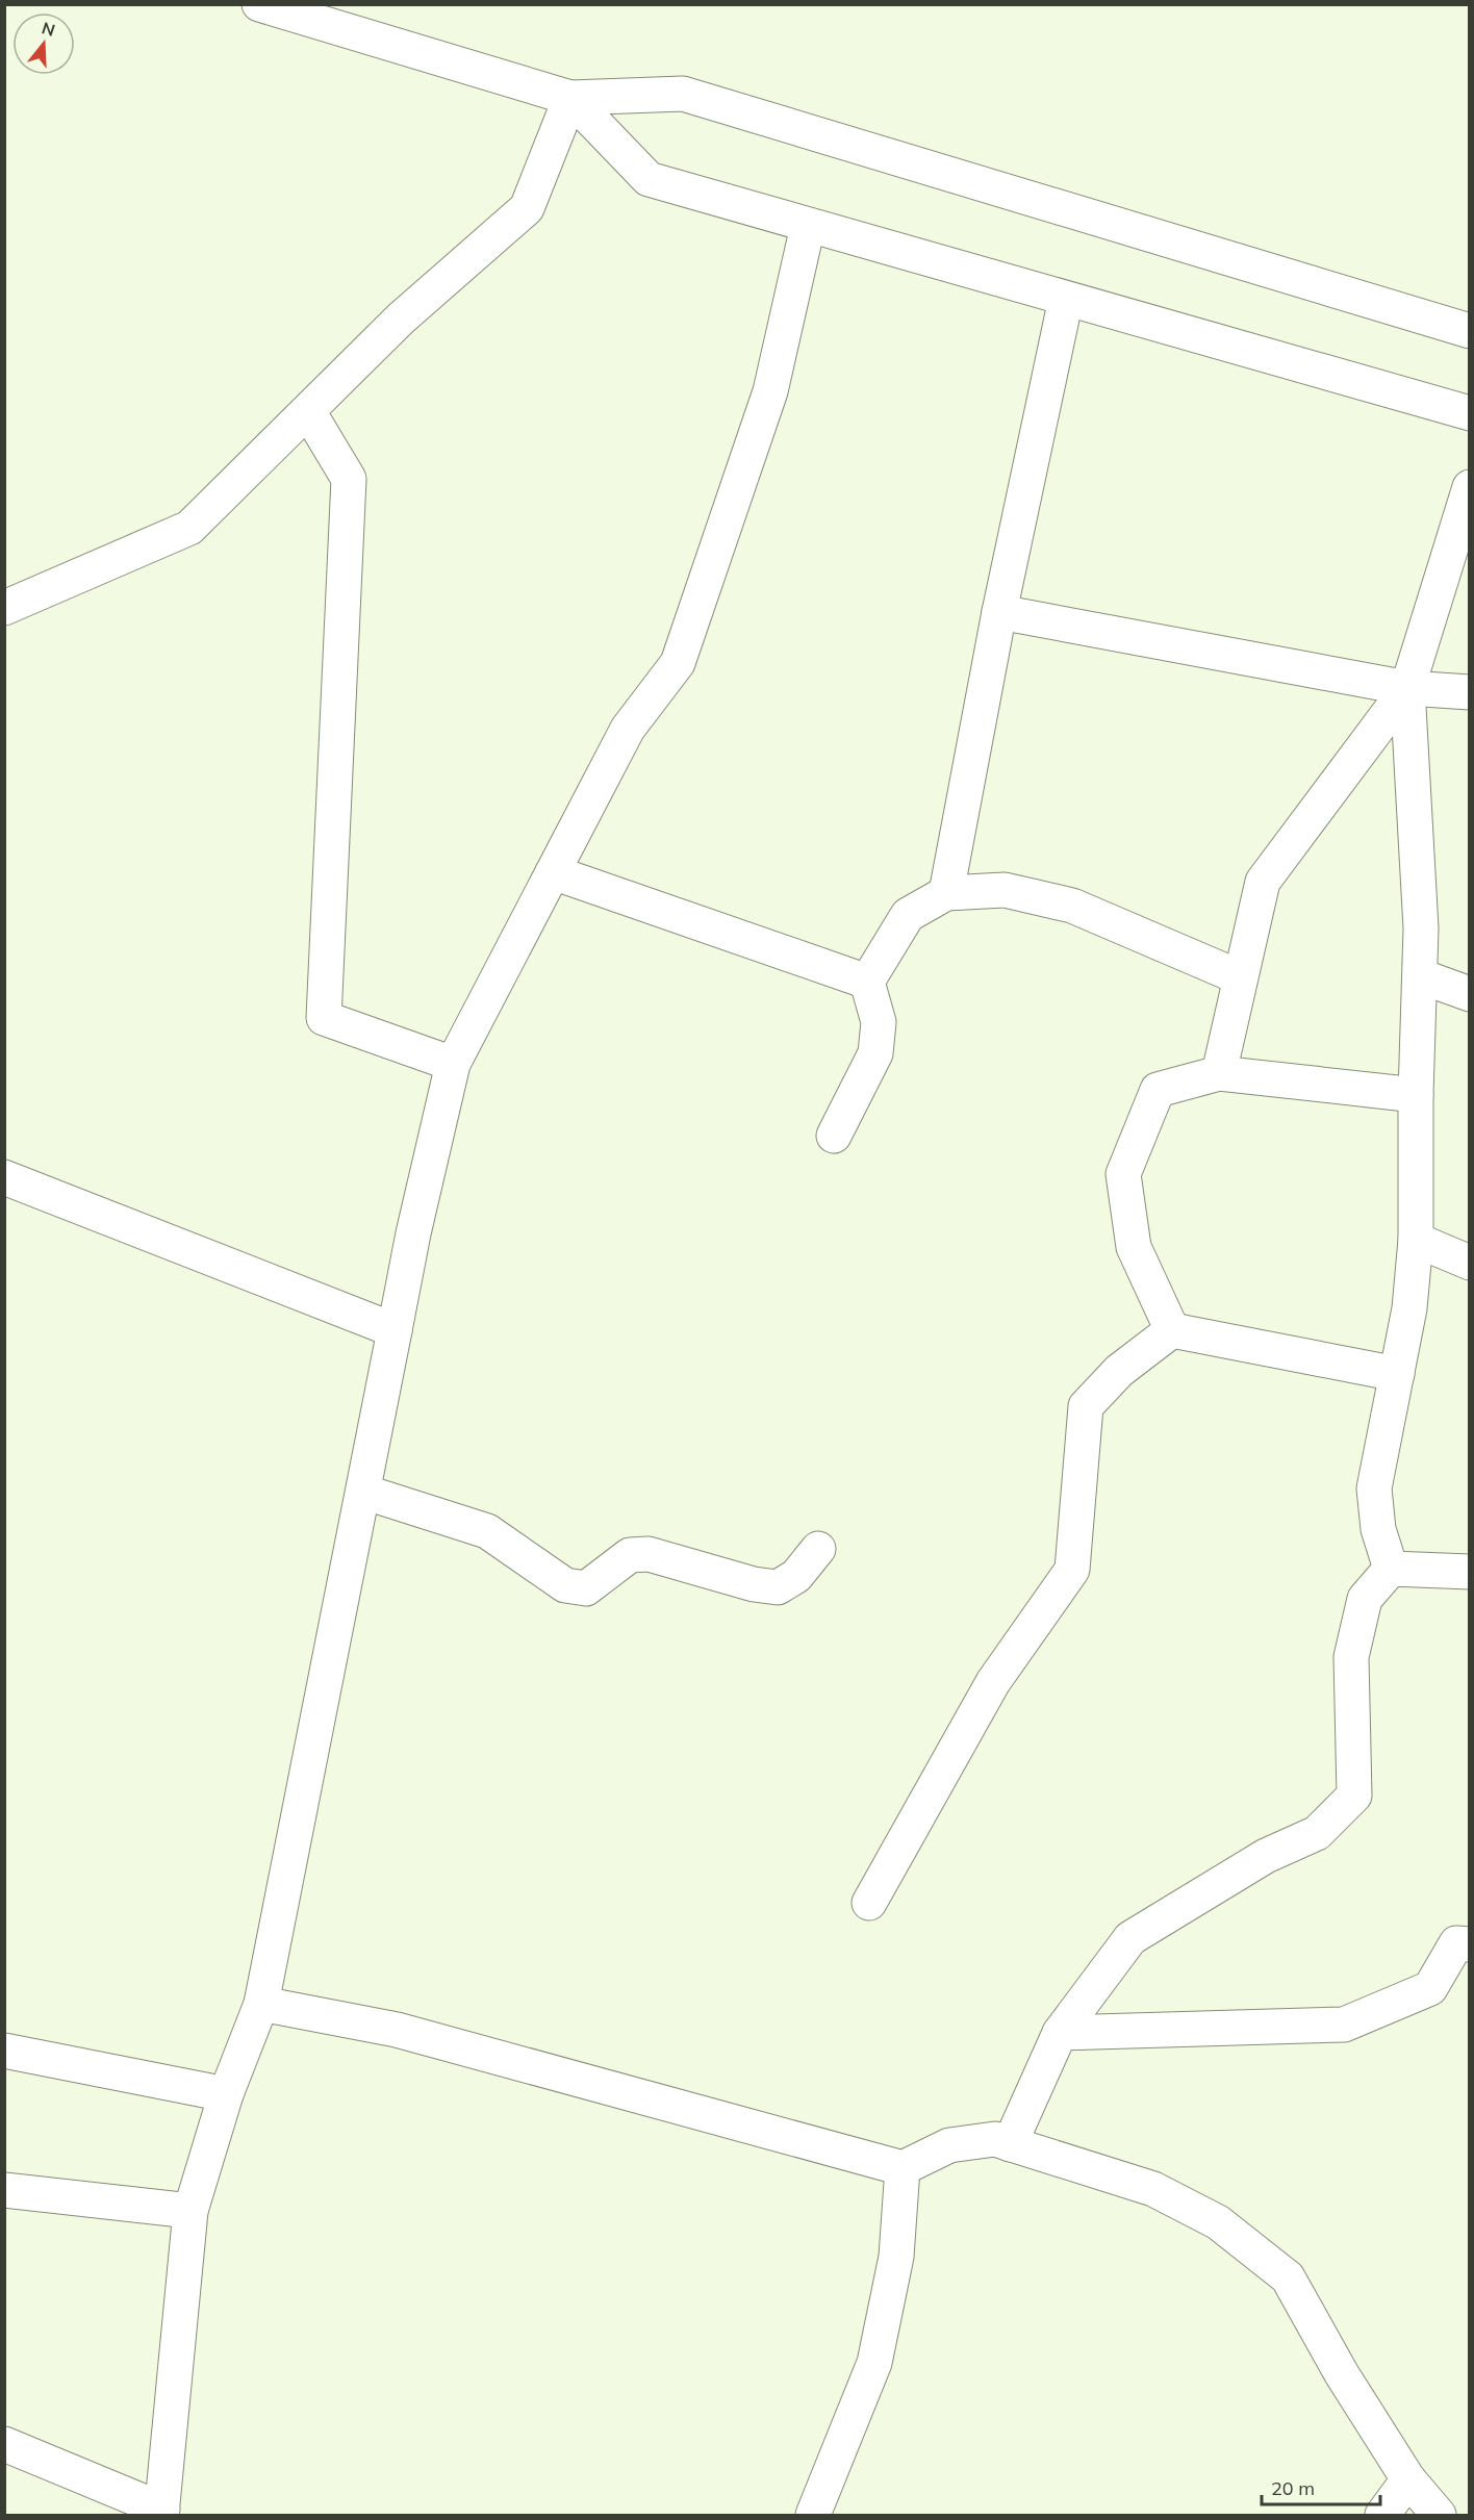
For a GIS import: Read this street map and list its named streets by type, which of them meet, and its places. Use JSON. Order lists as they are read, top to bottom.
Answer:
{
  "scale_bar": "20 m",
  "north": "top"
}
